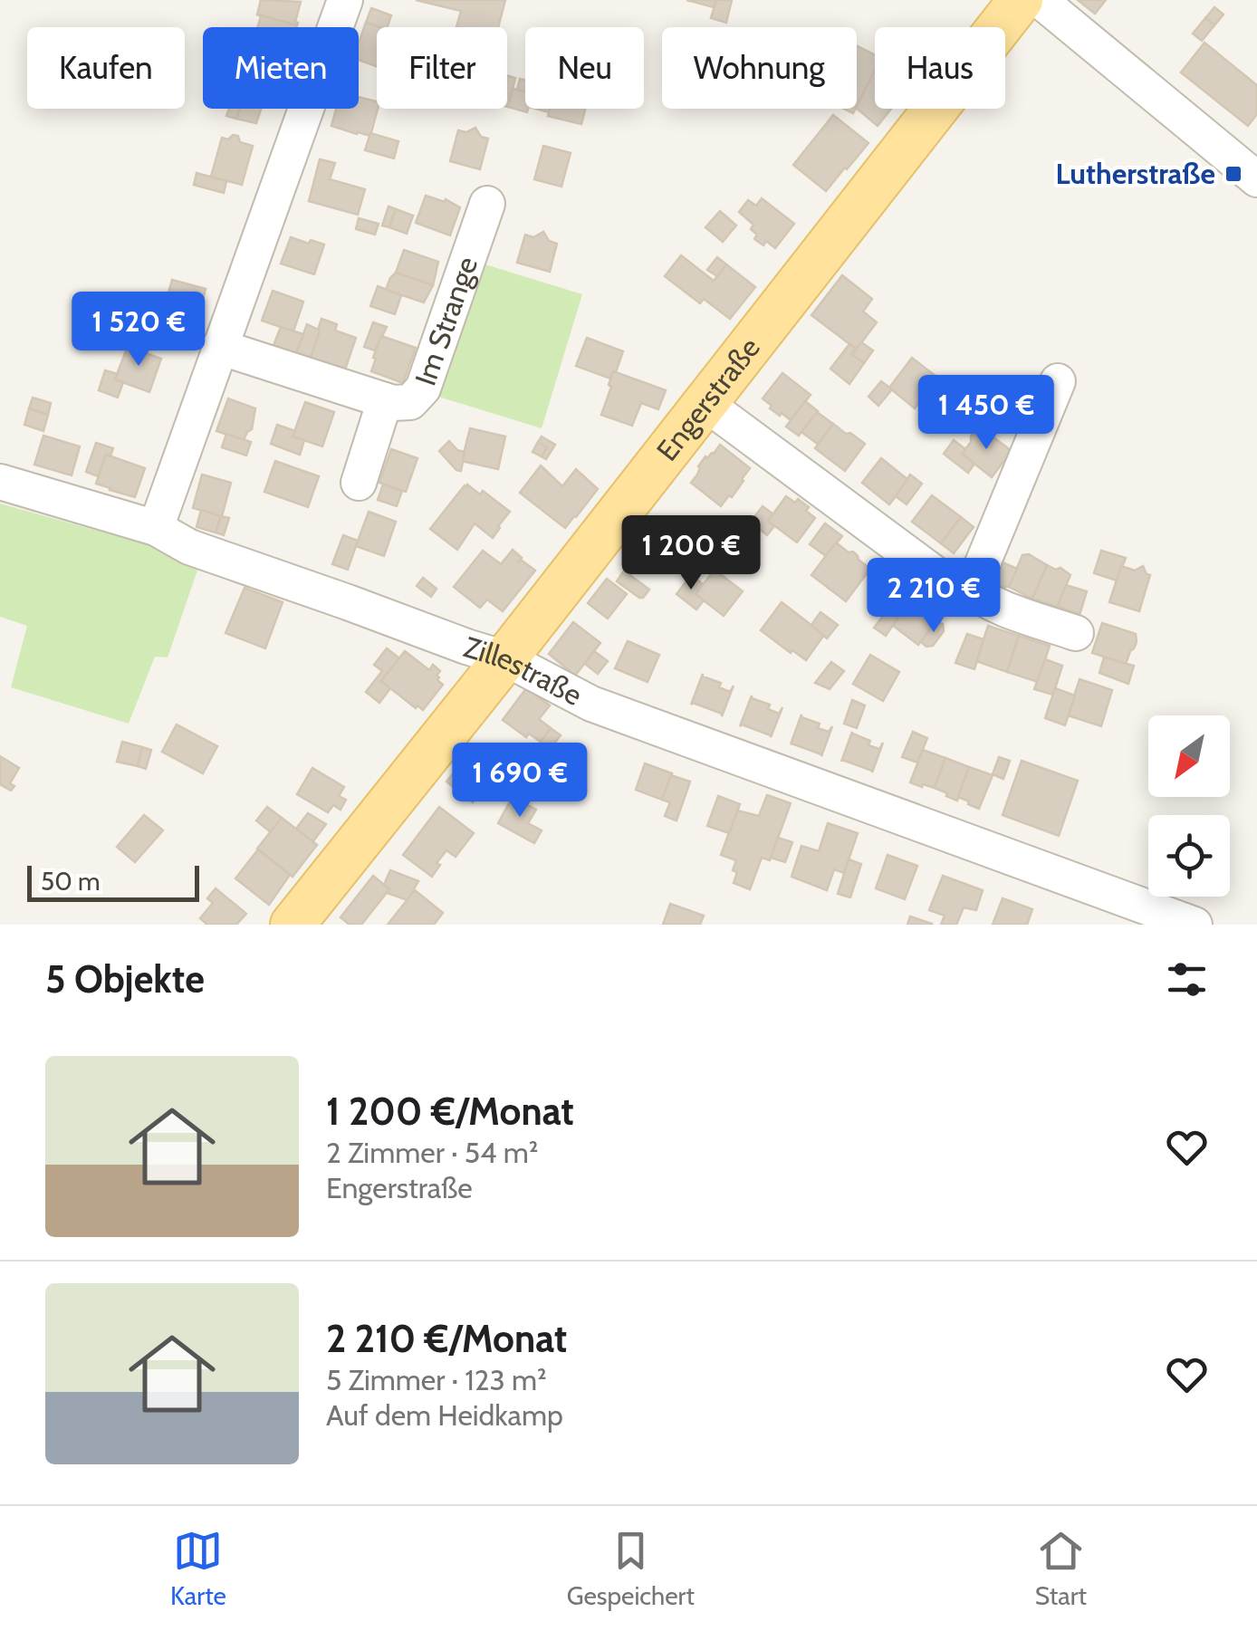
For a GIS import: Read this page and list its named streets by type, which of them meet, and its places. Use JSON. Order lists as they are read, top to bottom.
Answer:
{
  "streets": {
    "main road": ["Engerstraße"],
    "street": ["Im Strange", "Zillestraße"]
  },
  "crossings": [
    ["Engerstraße", "Zillestraße"]
  ],
  "places": {
    "transit": ["Lutherstraße"]
  },
  "scale_bar": "50 m",
  "north": "bottom left",
  "page": {
    "chip": [
      "Kaufen",
      "Mieten",
      "Filter",
      "Neu",
      "Wohnung",
      "Haus"
    ],
    "price": [
      "1 520 €",
      "1 450 €",
      "1 200 €",
      "2 210 €",
      "1 690 €"
    ],
    "scale": "50 m",
    "heading": "5 Objekte",
    "list": [
      {
        "name": "1 200 €/Monat",
        "note": "2 Zimmer · 54 m² · Engerstraße"
      },
      {
        "name": "2 210 €/Monat",
        "note": "5 Zimmer · 123 m² · Auf dem Heidkamp"
      }
    ],
    "tabs": ["Karte", "Gespeichert", "Start"]
  }
}
